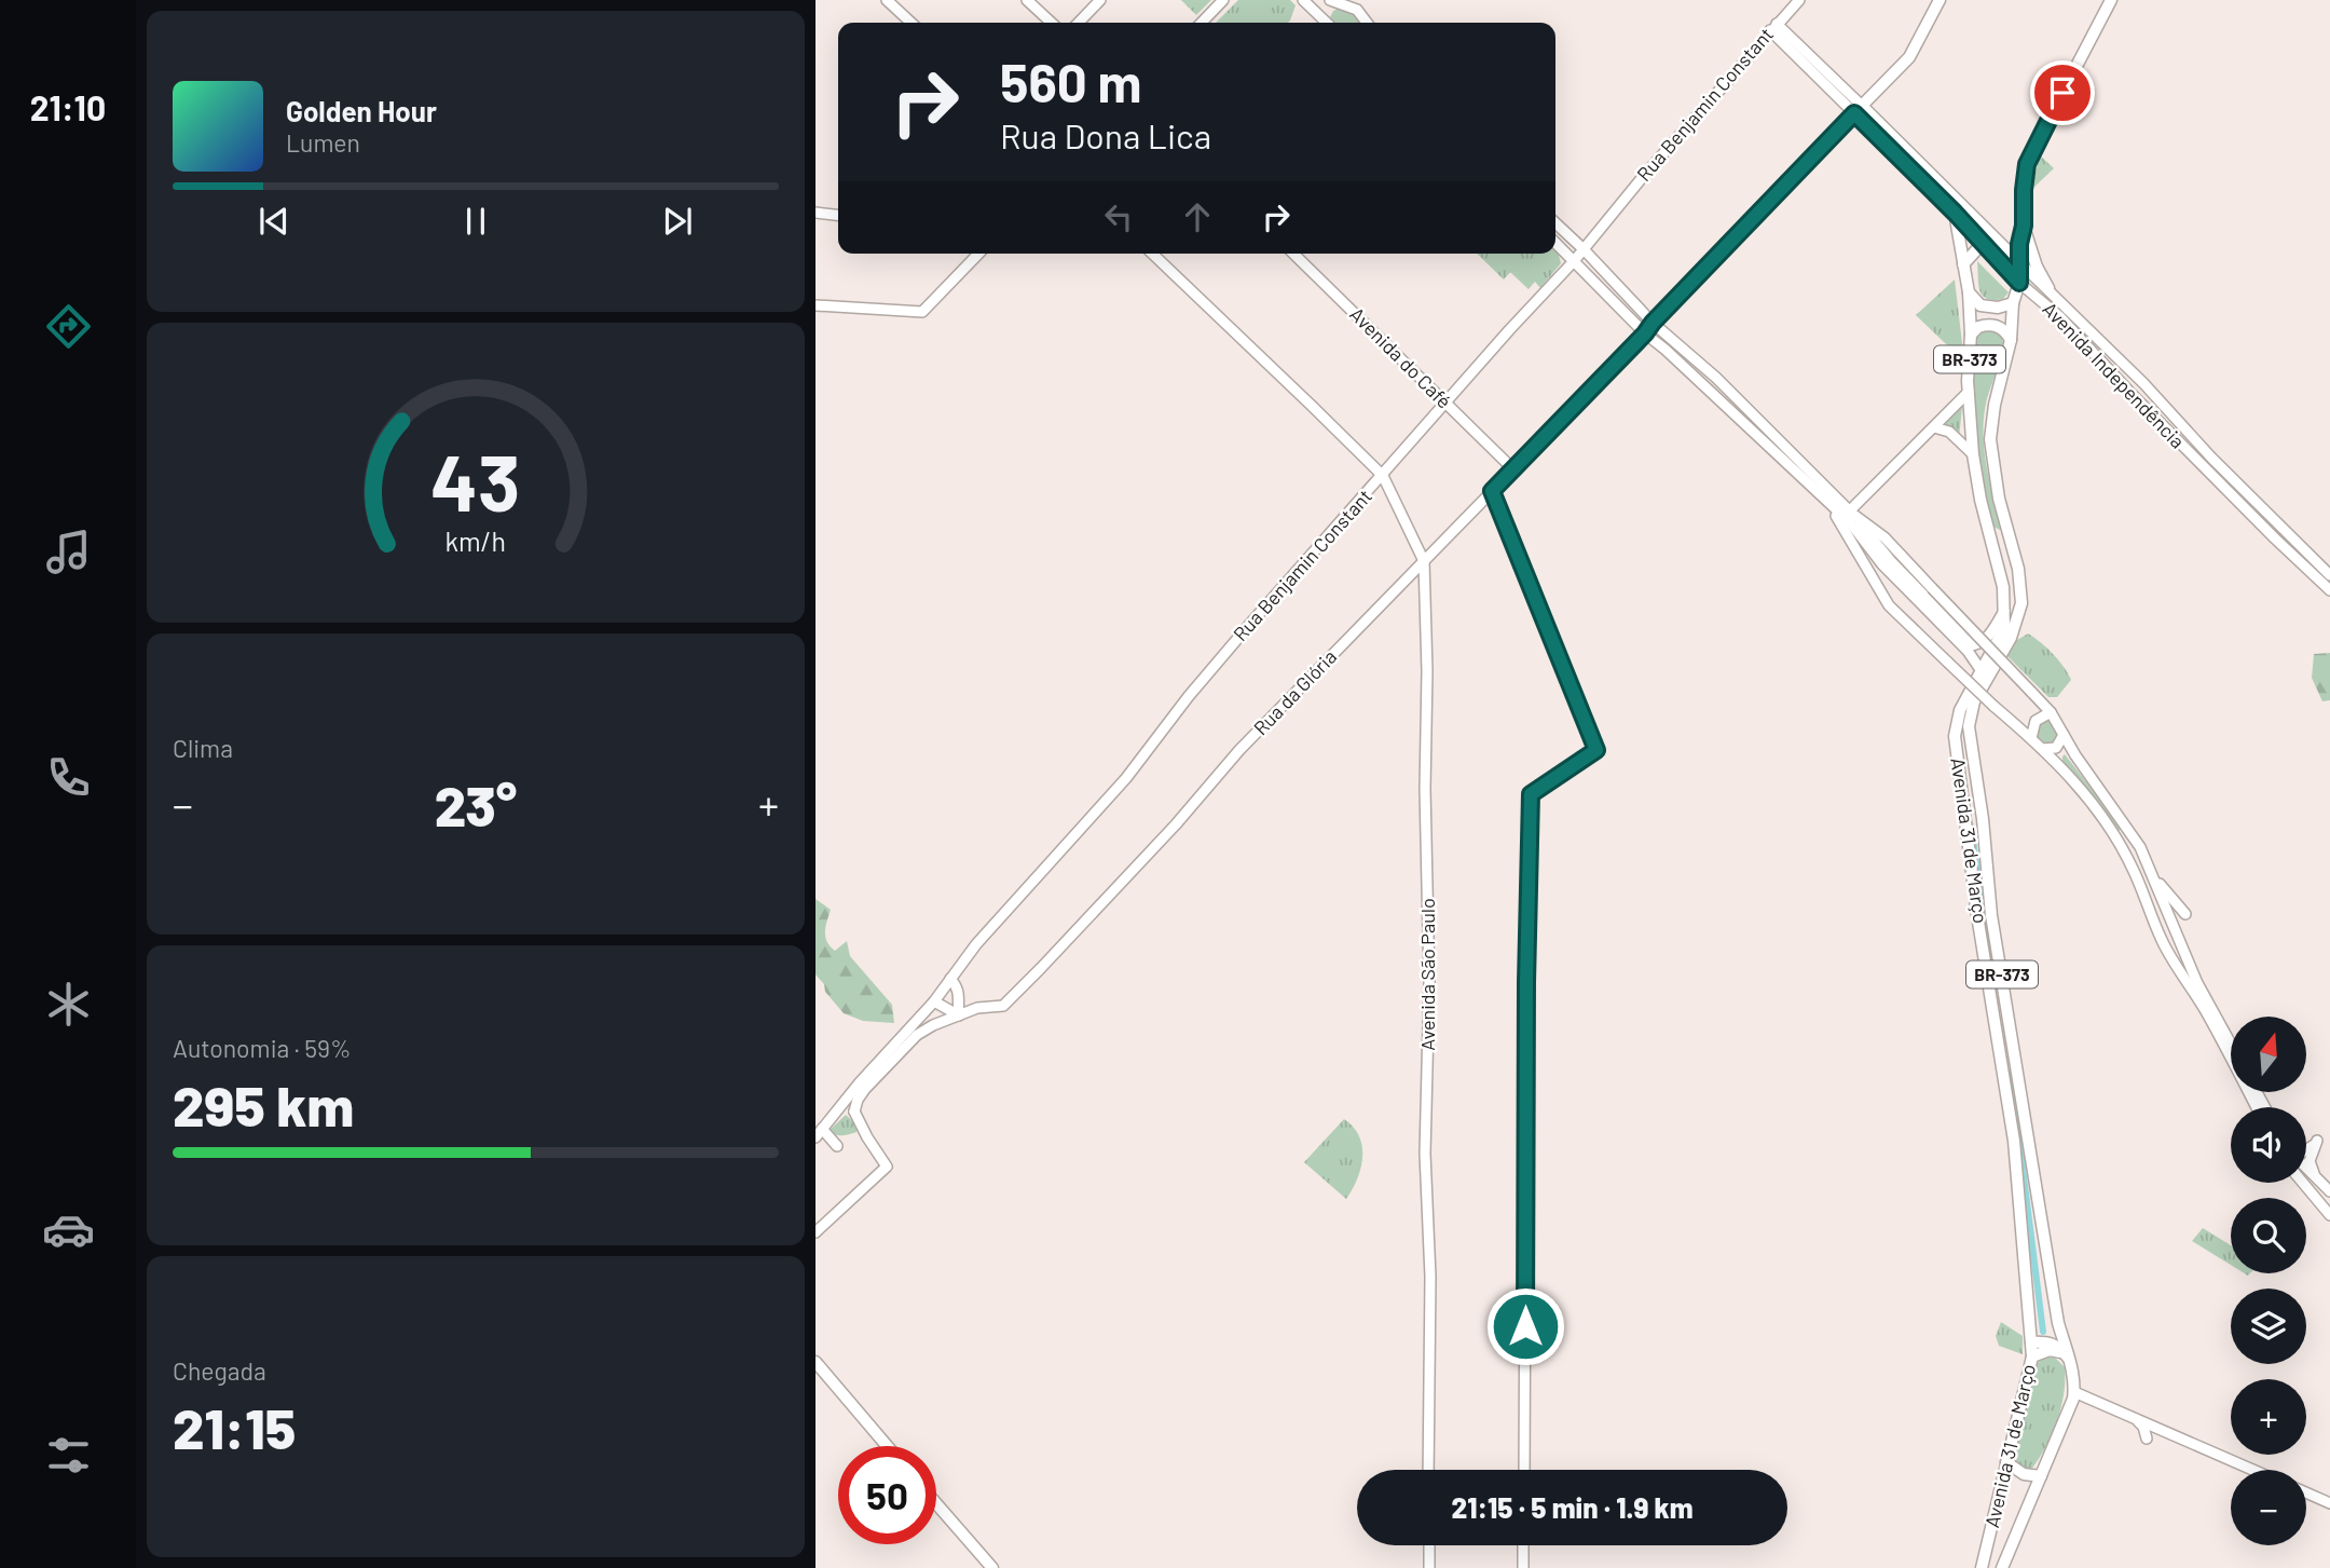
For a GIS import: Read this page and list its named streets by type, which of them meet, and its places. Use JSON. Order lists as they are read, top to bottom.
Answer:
{
  "streets": {
    "main road": [
      "Rua Benjamin Constant",
      "Avenida do Café",
      "BR-373",
      "Avenida Independência",
      "Rua da Glória",
      "Avenida 31 de Março",
      "Avenida São Paulo"
    ]
  },
  "crossings": [
    ["Rua Benjamin Constant", "Avenida do Café"],
    ["Rua Benjamin Constant", "Avenida Independência"],
    ["Rua Benjamin Constant", "Avenida São Paulo"],
    ["Avenida do Café", "Rua da Glória"],
    ["BR-373", "Avenida Independência"],
    ["BR-373", "Avenida 31 de Março"],
    ["Avenida Independência", "Rua da Glória"],
    ["Avenida Independência", "Avenida 31 de Março"],
    ["Rua da Glória", "Avenida São Paulo"]
  ],
  "north": "top",
  "page": {
    "tabs": "21:10",
    "turn": ["560 m", "Rua Dona Lica"],
    "song": ["Golden Hour", "Lumen"],
    "tile": [
      "Clima",
      ["Autonomia · 59%", "295 km"],
      ["Chegada", "21:15"]
    ],
    "heat": ["−", "23°", "+"],
    "map_buttons": ["+", "−"],
    "limit": "50",
    "trip": "21:15 · 5 min · 1.9 km",
    "gauge": ["43", "km/h"]
  }
}
